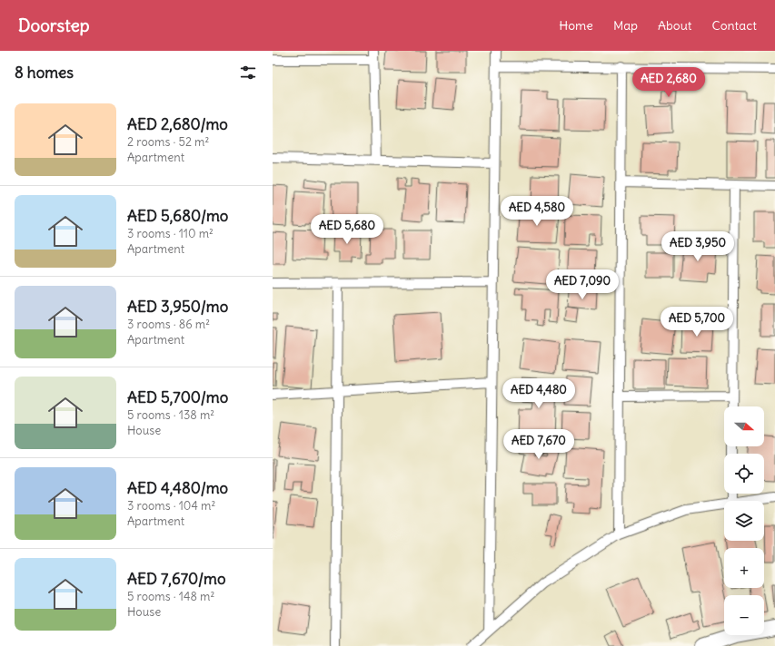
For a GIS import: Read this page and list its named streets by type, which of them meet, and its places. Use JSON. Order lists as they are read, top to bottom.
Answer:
{
  "north": "right",
  "page": {
    "header": "Doorstep",
    "nav": [
      "Home",
      "Map",
      "About",
      "Contact"
    ],
    "heading": "8 homes",
    "price": [
      "AED 2,680",
      "AED 4,580",
      "AED 5,680",
      "AED 3,950",
      "AED 7,090",
      "AED 5,700",
      "AED 4,480",
      "AED 7,670"
    ],
    "list": [
      {
        "name": "AED 2,680/mo",
        "note": "2 rooms · 52 m² · Apartment"
      },
      {
        "name": "AED 5,680/mo",
        "note": "3 rooms · 110 m² · Apartment"
      },
      {
        "name": "AED 3,950/mo",
        "note": "3 rooms · 86 m² · Apartment"
      },
      {
        "name": "AED 5,700/mo",
        "note": "5 rooms · 138 m² · House"
      },
      {
        "name": "AED 4,480/mo",
        "note": "3 rooms · 104 m² · Apartment"
      },
      {
        "name": "AED 7,670/mo",
        "note": "5 rooms · 148 m² · House"
      }
    ],
    "map_buttons": ["+", "−"]
  }
}
